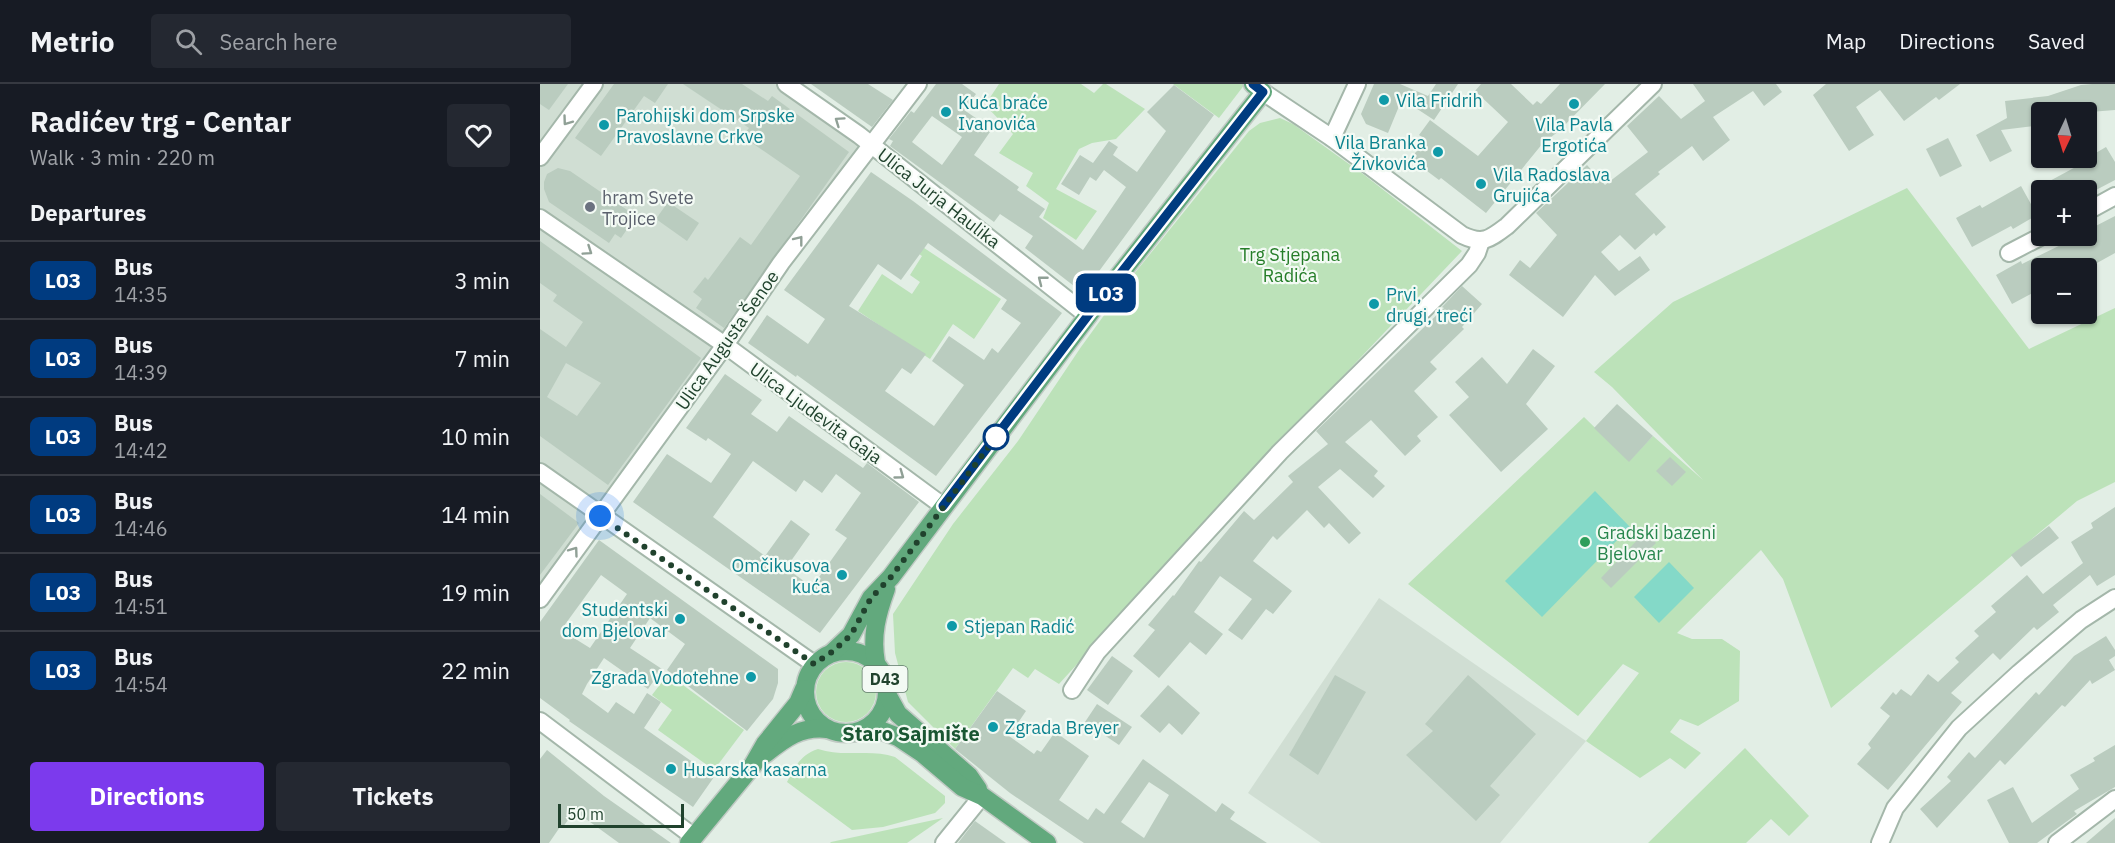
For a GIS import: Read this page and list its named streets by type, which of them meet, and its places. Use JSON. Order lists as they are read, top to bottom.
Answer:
{
  "streets": {
    "main road": ["D43"],
    "street": ["Ulica Jurja Haulika", "Ulica Augusta Šenoe", "Ulica Ljudevita Gaja"]
  },
  "crossings": [
    ["Ulica Jurja Haulika", "Ulica Augusta Šenoe"],
    ["Ulica Jurja Haulika", "D43"],
    ["Ulica Augusta Šenoe", "Ulica Ljudevita Gaja"],
    ["Ulica Ljudevita Gaja", "D43"]
  ],
  "one_way": ["Ulica Jurja Haulika", "Ulica Augusta Šenoe", "Ulica Ljudevita Gaja"],
  "districts": ["Staro Sajmište"],
  "parks": ["Trg Stjepana Radića"],
  "places": [
    "Vila Fridrih",
    "Vila Pavla Ergotića",
    "Kuća braće Ivanovića",
    "Parohijski dom Srpske Pravoslavne Crkve",
    "Vila Branka Živkovića",
    "Vila Radoslava Grujića",
    "hram Svete Trojice",
    "Prvi, drugi, treći",
    "Gradski bazeni Bjelovar",
    "Omčikusova kuća",
    "Studentski dom Bjelovar",
    "Stjepan Radić",
    "Zgrada Vodotehne",
    "Zgrada Breyer",
    "Husarska kasarna"
  ],
  "lines": ["bus line L03"],
  "scale_bar": "50 m",
  "north": "bottom",
  "page": {
    "header": "Metrio",
    "search": "Search here",
    "nav": ["Map", "Directions", "Saved"],
    "heading": [
      ["Radićev trg - Centar", "Walk · 3 min · 220 m"],
      "Departures"
    ],
    "on_map": "L03",
    "map_buttons": ["+", "−"],
    "list": [
      {
        "mark": "L03",
        "name": "Bus",
        "note": "14:35",
        "value": "3 min"
      },
      {
        "mark": "L03",
        "name": "Bus",
        "note": "14:39",
        "value": "7 min"
      },
      {
        "mark": "L03",
        "name": "Bus",
        "note": "14:42",
        "value": "10 min"
      },
      {
        "mark": "L03",
        "name": "Bus",
        "note": "14:46",
        "value": "14 min"
      },
      {
        "mark": "L03",
        "name": "Bus",
        "note": "14:51",
        "value": "19 min"
      },
      {
        "mark": "L03",
        "name": "Bus",
        "note": "14:54",
        "value": "22 min"
      }
    ],
    "buttons": ["Directions", "Tickets"],
    "scale": "50 m"
  }
}
